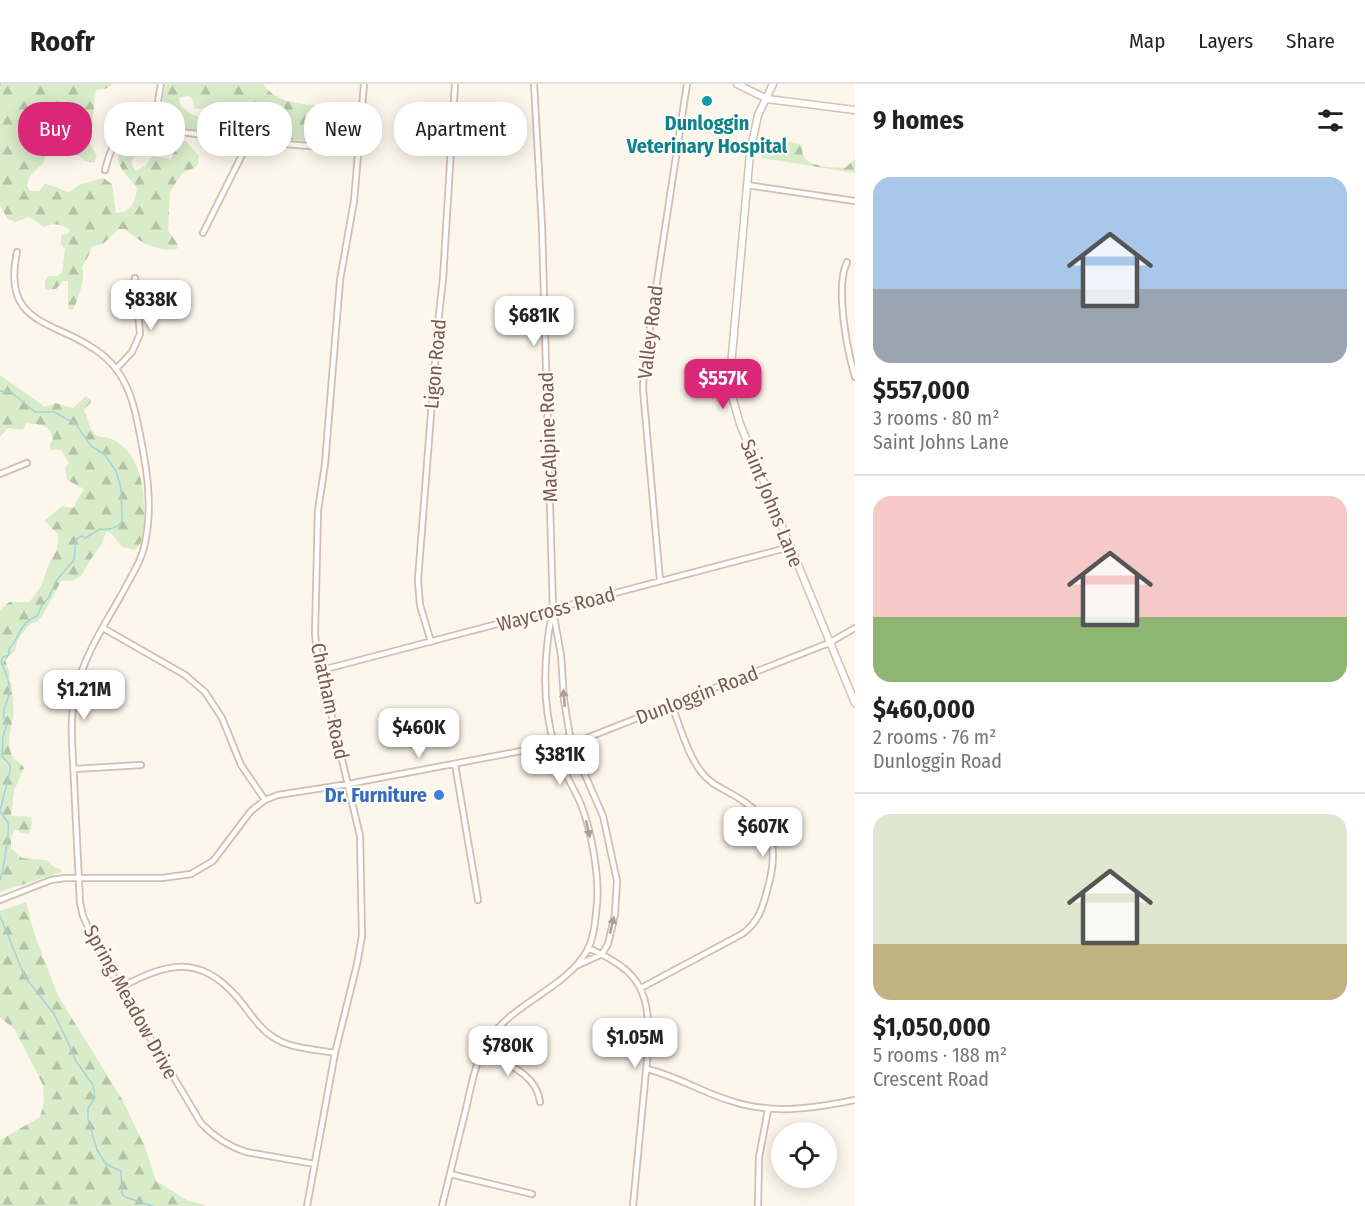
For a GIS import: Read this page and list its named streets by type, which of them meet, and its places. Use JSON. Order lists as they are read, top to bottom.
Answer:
{
  "streets": {
    "street": [
      "Valley Road",
      "Ligon Road",
      "MacAlpine Road",
      "Saint Johns Lane",
      "Waycross Road",
      "Dunloggin Road",
      "Chatham Road",
      "Spring Meadow Drive"
    ]
  },
  "crossings": [
    ["Valley Road", "Waycross Road"],
    ["Ligon Road", "Waycross Road"],
    ["MacAlpine Road", "Waycross Road"],
    ["MacAlpine Road", "Dunloggin Road"],
    ["Saint Johns Lane", "Waycross Road"],
    ["Saint Johns Lane", "Dunloggin Road"],
    ["Waycross Road", "Chatham Road"],
    ["Dunloggin Road", "Chatham Road"],
    ["Dunloggin Road", "Spring Meadow Drive"],
    ["Chatham Road", "Spring Meadow Drive"]
  ],
  "places": ["Dunloggin Veterinary Hospital", "Dr. Furniture"],
  "page": {
    "header": "Roofr",
    "nav": ["Map", "Layers", "Share"],
    "heading": "9 homes",
    "chip": [
      "Buy",
      "Rent",
      "Filters",
      "New",
      "Apartment"
    ],
    "list": [
      {
        "name": "$557,000",
        "note": "3 rooms · 80 m² · Saint Johns Lane"
      },
      {
        "name": "$460,000",
        "note": "2 rooms · 76 m² · Dunloggin Road"
      },
      {
        "name": "$1,050,000",
        "note": "5 rooms · 188 m² · Crescent Road"
      }
    ],
    "price": [
      "$838K",
      "$681K",
      "$557K",
      "$1.21M",
      "$460K",
      "$381K",
      "$607K",
      "$1.05M",
      "$780K"
    ]
  }
}
